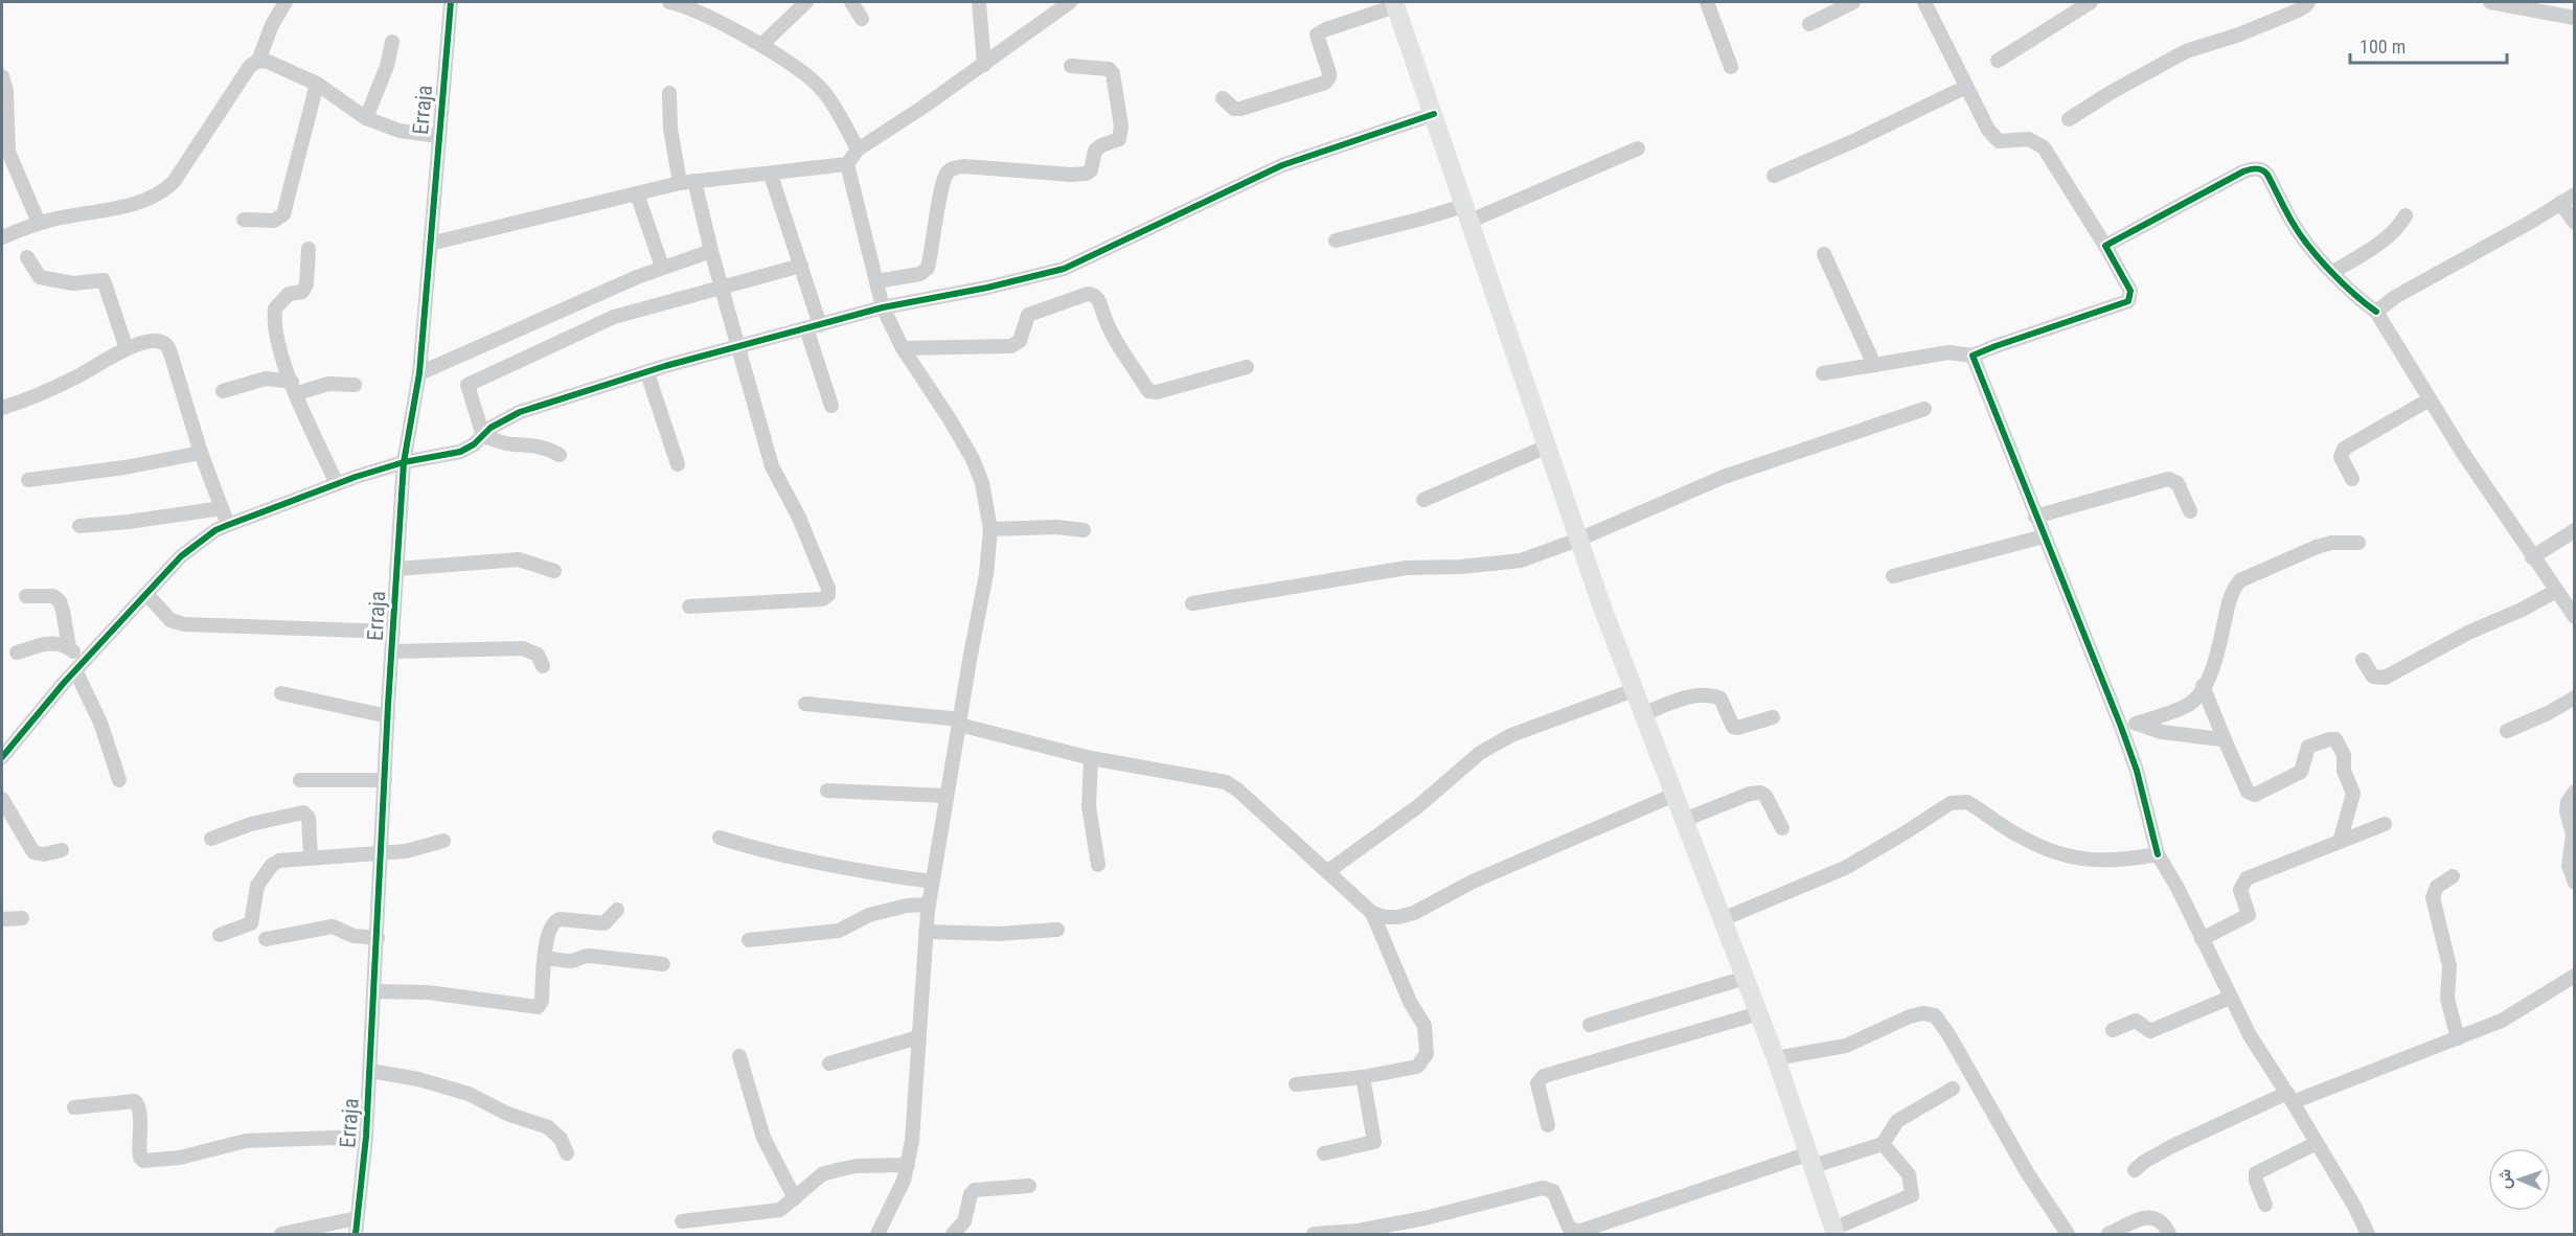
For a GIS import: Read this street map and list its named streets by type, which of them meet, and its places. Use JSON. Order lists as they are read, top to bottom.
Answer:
{
  "streets": {
    "street": ["Erraja"]
  },
  "scale_bar": "100 m",
  "north": "left"
}
